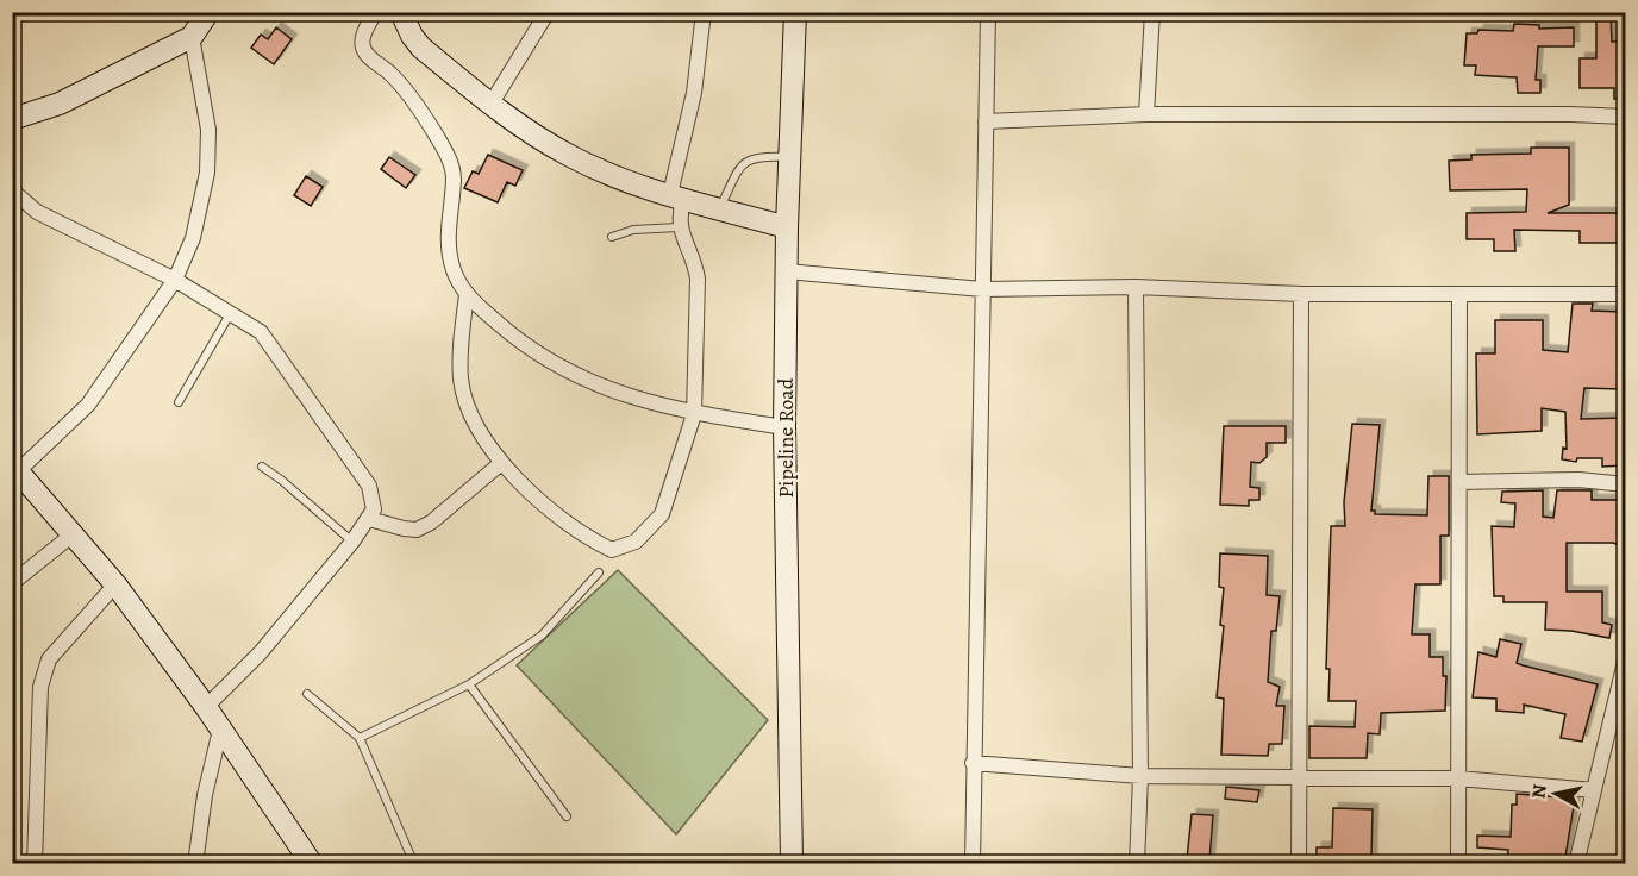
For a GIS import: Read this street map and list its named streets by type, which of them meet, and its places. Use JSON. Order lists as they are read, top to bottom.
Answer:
{
  "streets": {
    "street": ["Pipeline Road"]
  },
  "north": "left"
}
